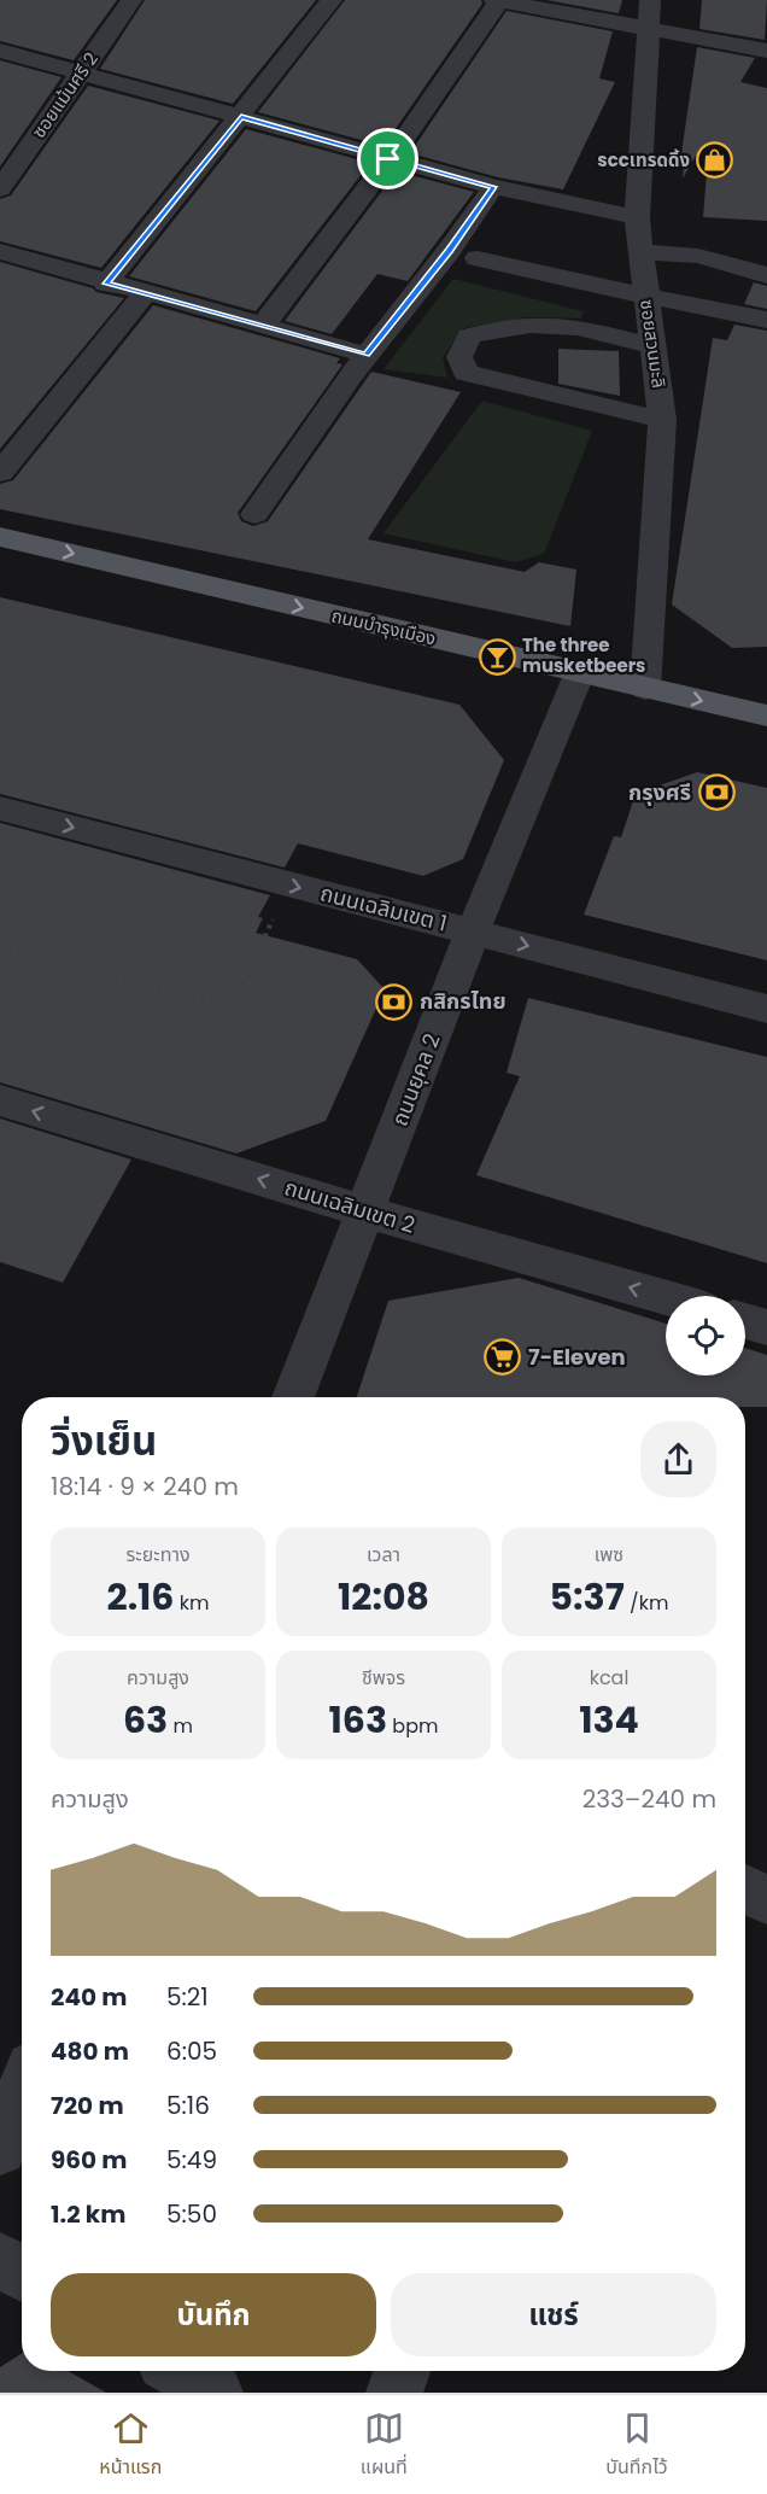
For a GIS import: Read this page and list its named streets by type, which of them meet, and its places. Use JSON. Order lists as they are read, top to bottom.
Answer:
{
  "streets": {
    "main road": ["ถนนบำรุงเมือง"],
    "street": [
      "ซอยแม้นศรี 2",
      "ซอยสวนมะลิ",
      "ถนนเฉลิมเขต 1",
      "ถนนยุคล 2",
      "ถนนเฉลิมเขต 2"
    ]
  },
  "crossings": [
    ["ซอยสวนมะลิ", "ถนนบำรุงเมือง"],
    ["ถนนบำรุงเมือง", "ถนนยุคล 2"],
    ["ถนนเฉลิมเขต 1", "ถนนยุคล 2"],
    ["ถนนยุคล 2", "ถนนเฉลิมเขต 2"]
  ],
  "one_way": ["ถนนบำรุงเมือง", "ถนนเฉลิมเขต 1", "ถนนเฉลิมเขต 2"],
  "places": {
    "shop": ["sccเทรดดิ้ง"],
    "bar": ["The three musketbeers"],
    "bank": ["กรุงศรี", "กสิกรไทย"],
    "supermarket": ["7-Eleven"]
  },
  "page": {
    "heading": ["วิ่งเย็น", "18:14 · 9 × 240 m"],
    "stats": [
      ["ระยะทาง", "2.16 km"],
      ["เวลา", "12:08"],
      ["เพซ", "5:37 /km"],
      ["ความสูง", "63 m"],
      ["ชีพจร", "163 bpm"],
      ["kcal", "134"]
    ],
    "chart": ["ความสูง", "233–240 m"],
    "list": [
      {
        "name": "240 m",
        "note": "5:21"
      },
      {
        "name": "480 m",
        "note": "6:05"
      },
      {
        "name": "720 m",
        "note": "5:16"
      },
      {
        "name": "960 m",
        "note": "5:49"
      },
      {
        "name": "1.2 km",
        "note": "5:50"
      }
    ],
    "buttons": ["บันทึก", "แชร์"],
    "tabs": ["หน้าแรก", "แผนที่", "บันทึกไว้"]
  }
}
